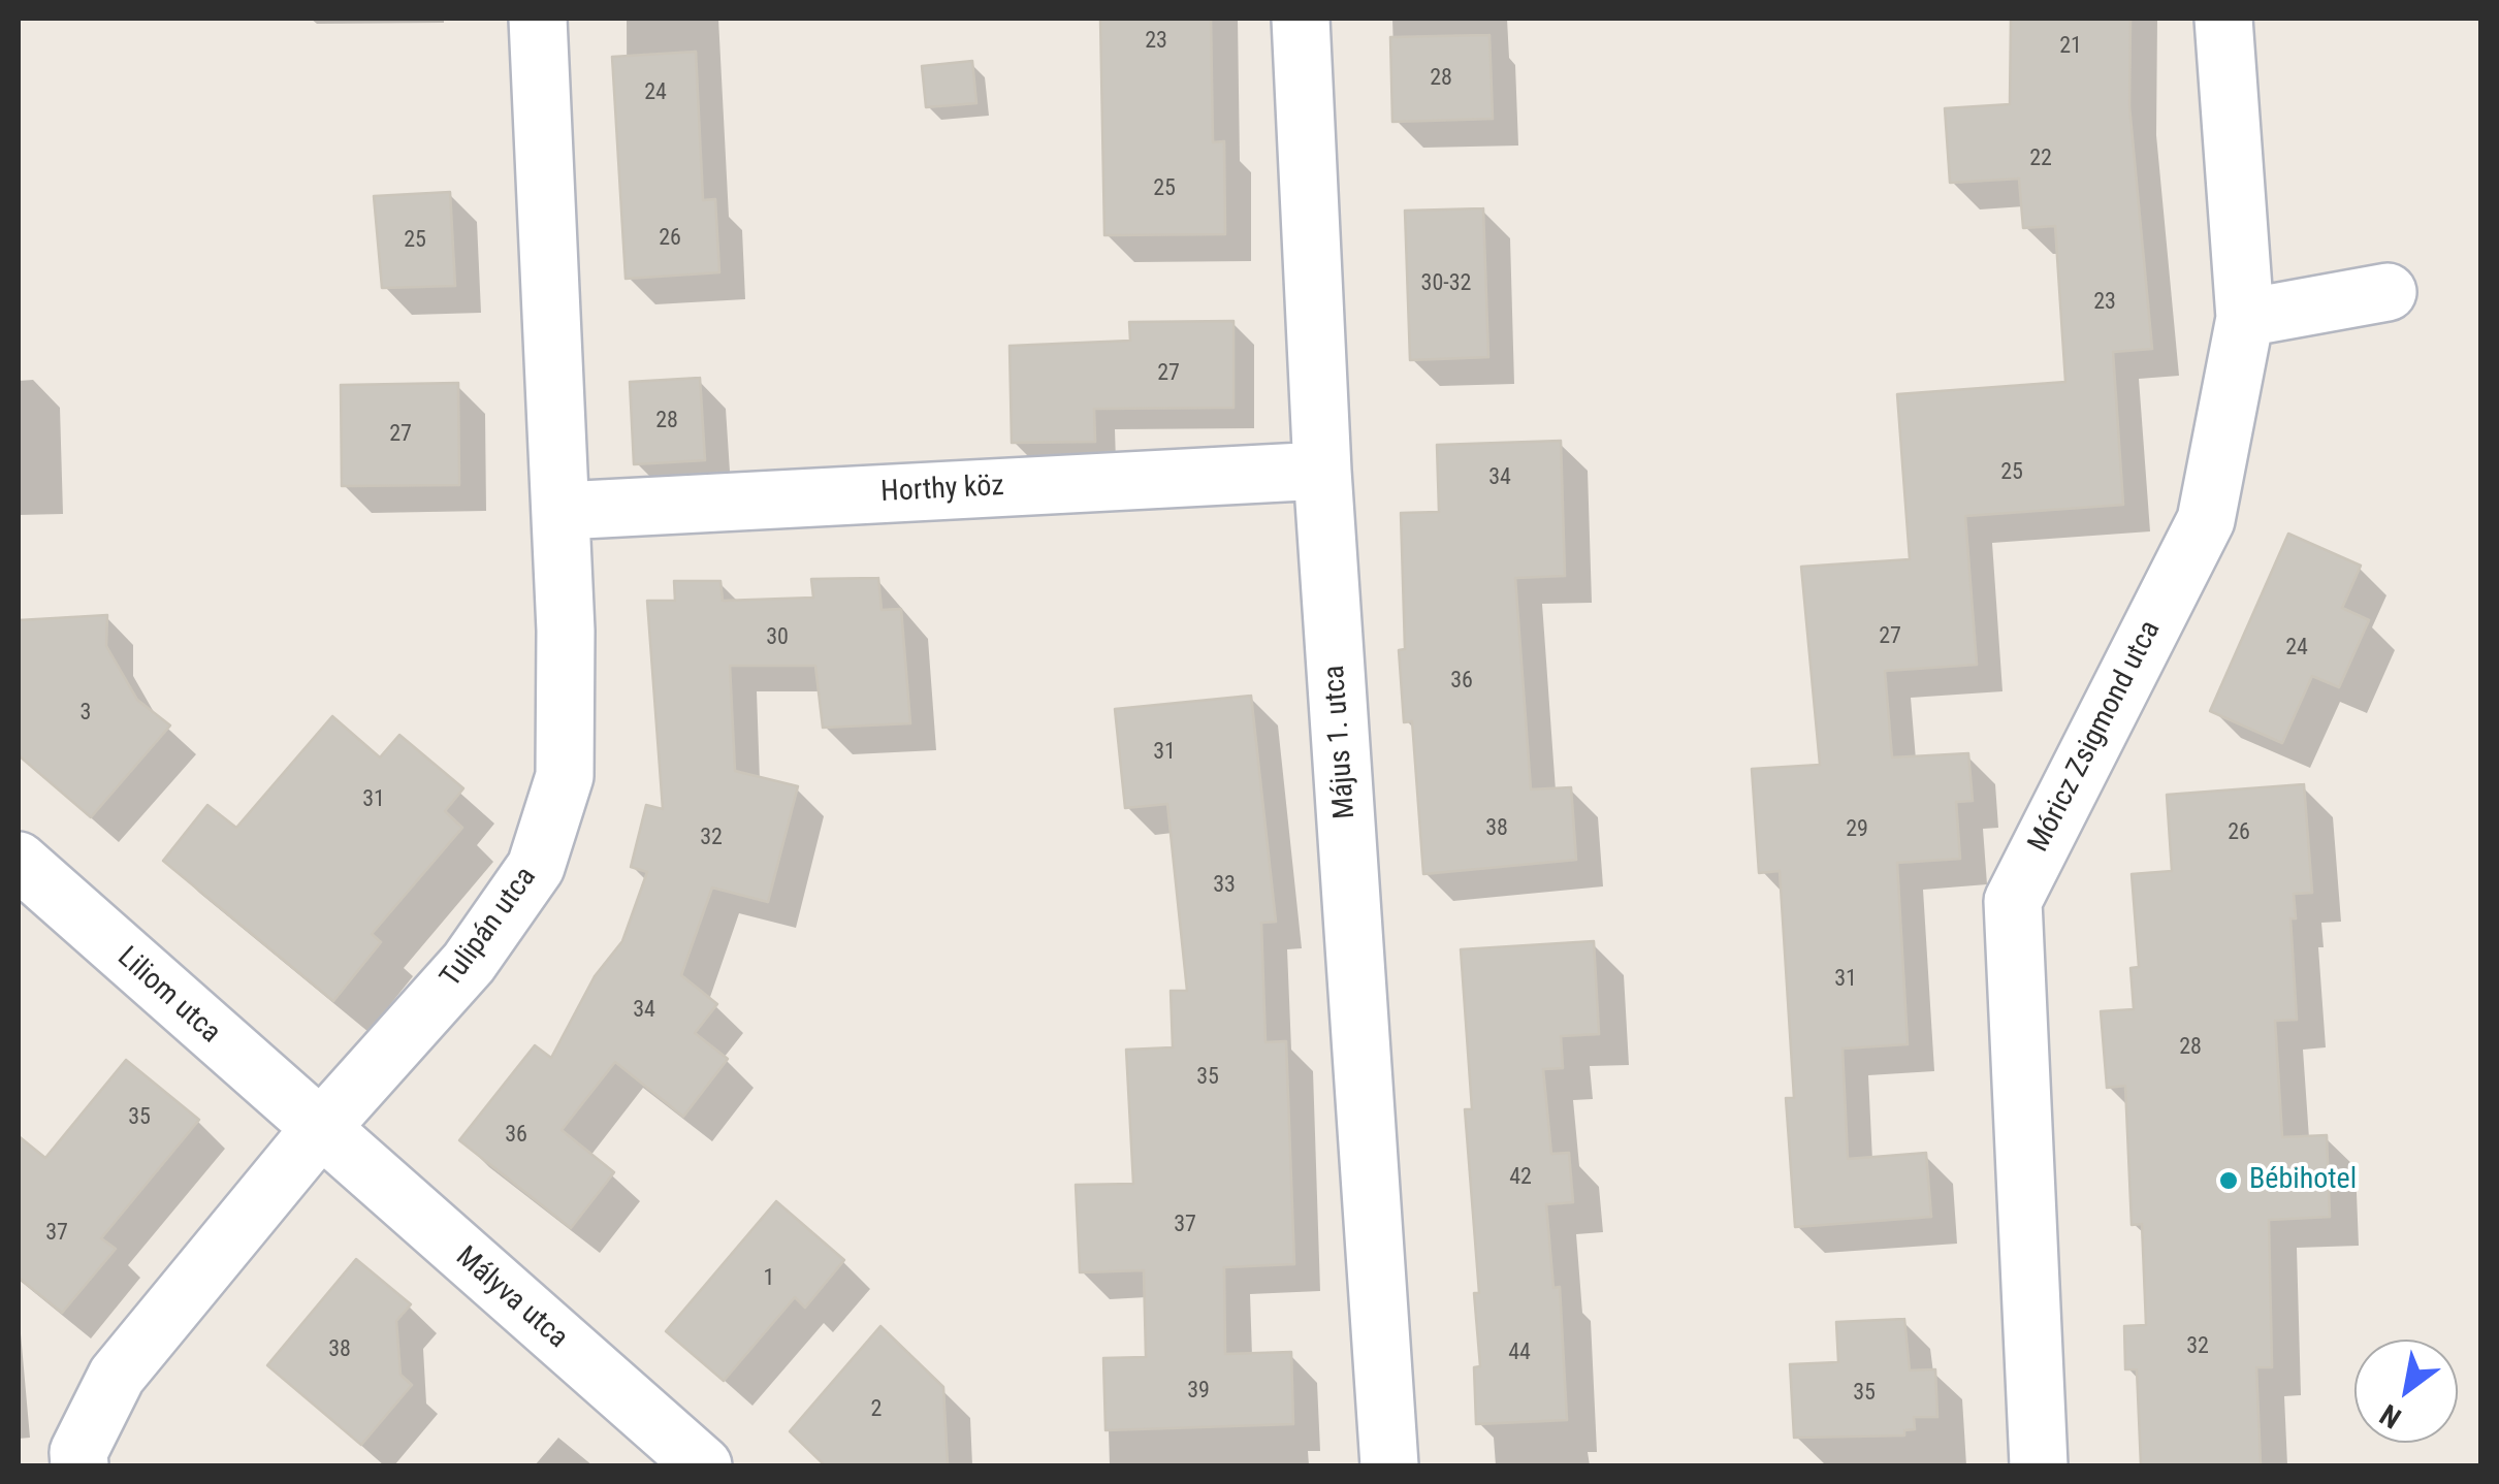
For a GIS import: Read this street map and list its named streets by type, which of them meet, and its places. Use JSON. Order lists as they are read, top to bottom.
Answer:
{
  "streets": {
    "street": [
      "Horthy köz",
      "Móricz Zsigmond utca",
      "Május 1. utca",
      "Tulipán utca",
      "Liliom utca",
      "Mályva utca"
    ]
  },
  "crossings": [
    ["Horthy köz", "Május 1. utca"],
    ["Horthy köz", "Tulipán utca"],
    ["Tulipán utca", "Liliom utca"],
    ["Tulipán utca", "Mályva utca"],
    ["Liliom utca", "Mályva utca"]
  ],
  "places": ["Bébihotel"],
  "house_numbers": [
    "23",
    "21",
    "28",
    "24",
    "22",
    "25",
    "26",
    "25",
    "30-32",
    "23",
    "27",
    "28",
    "27",
    "25",
    "34",
    "27",
    "30",
    "24",
    "36",
    "3",
    "31",
    "31",
    "38",
    "29",
    "26",
    "32",
    "33",
    "31",
    "34",
    "28",
    "35",
    "35",
    "36",
    "42",
    "37",
    "37",
    "1",
    "32",
    "38",
    "44",
    "39",
    "35",
    "2"
  ],
  "north": "bottom left"
}
